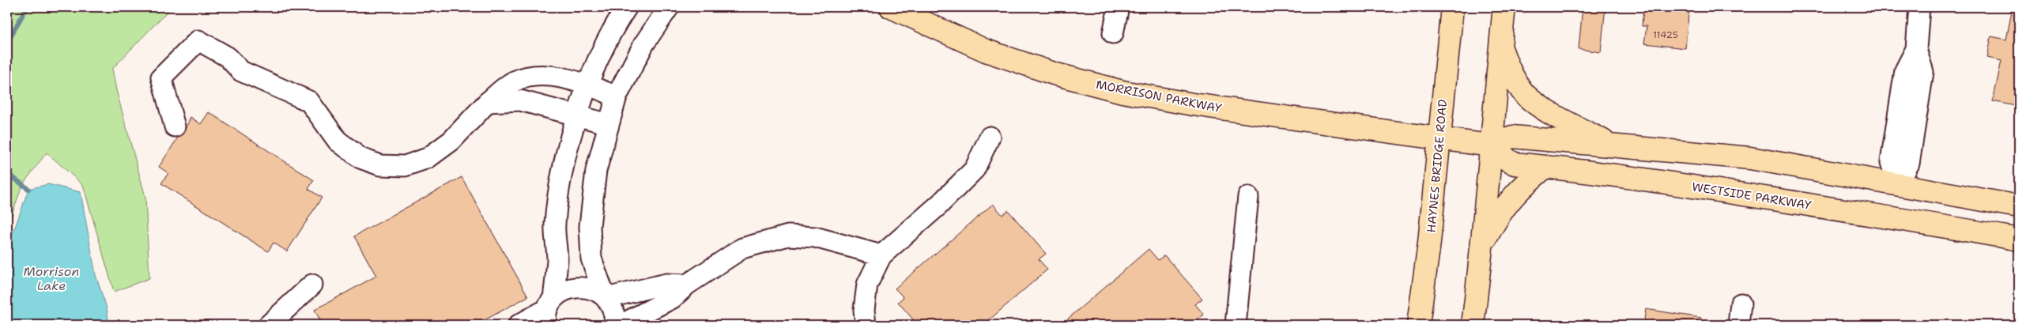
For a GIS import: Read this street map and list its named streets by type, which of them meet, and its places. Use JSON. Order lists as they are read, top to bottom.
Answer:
{
  "streets": {
    "main road": ["MORRISON PARKWAY", "HAYNES BRIDGE ROAD", "WESTSIDE PARKWAY"]
  },
  "crossings": [
    ["MORRISON PARKWAY", "HAYNES BRIDGE ROAD"]
  ],
  "water": ["Morrison Lake"],
  "house_numbers": ["11425"]
}
